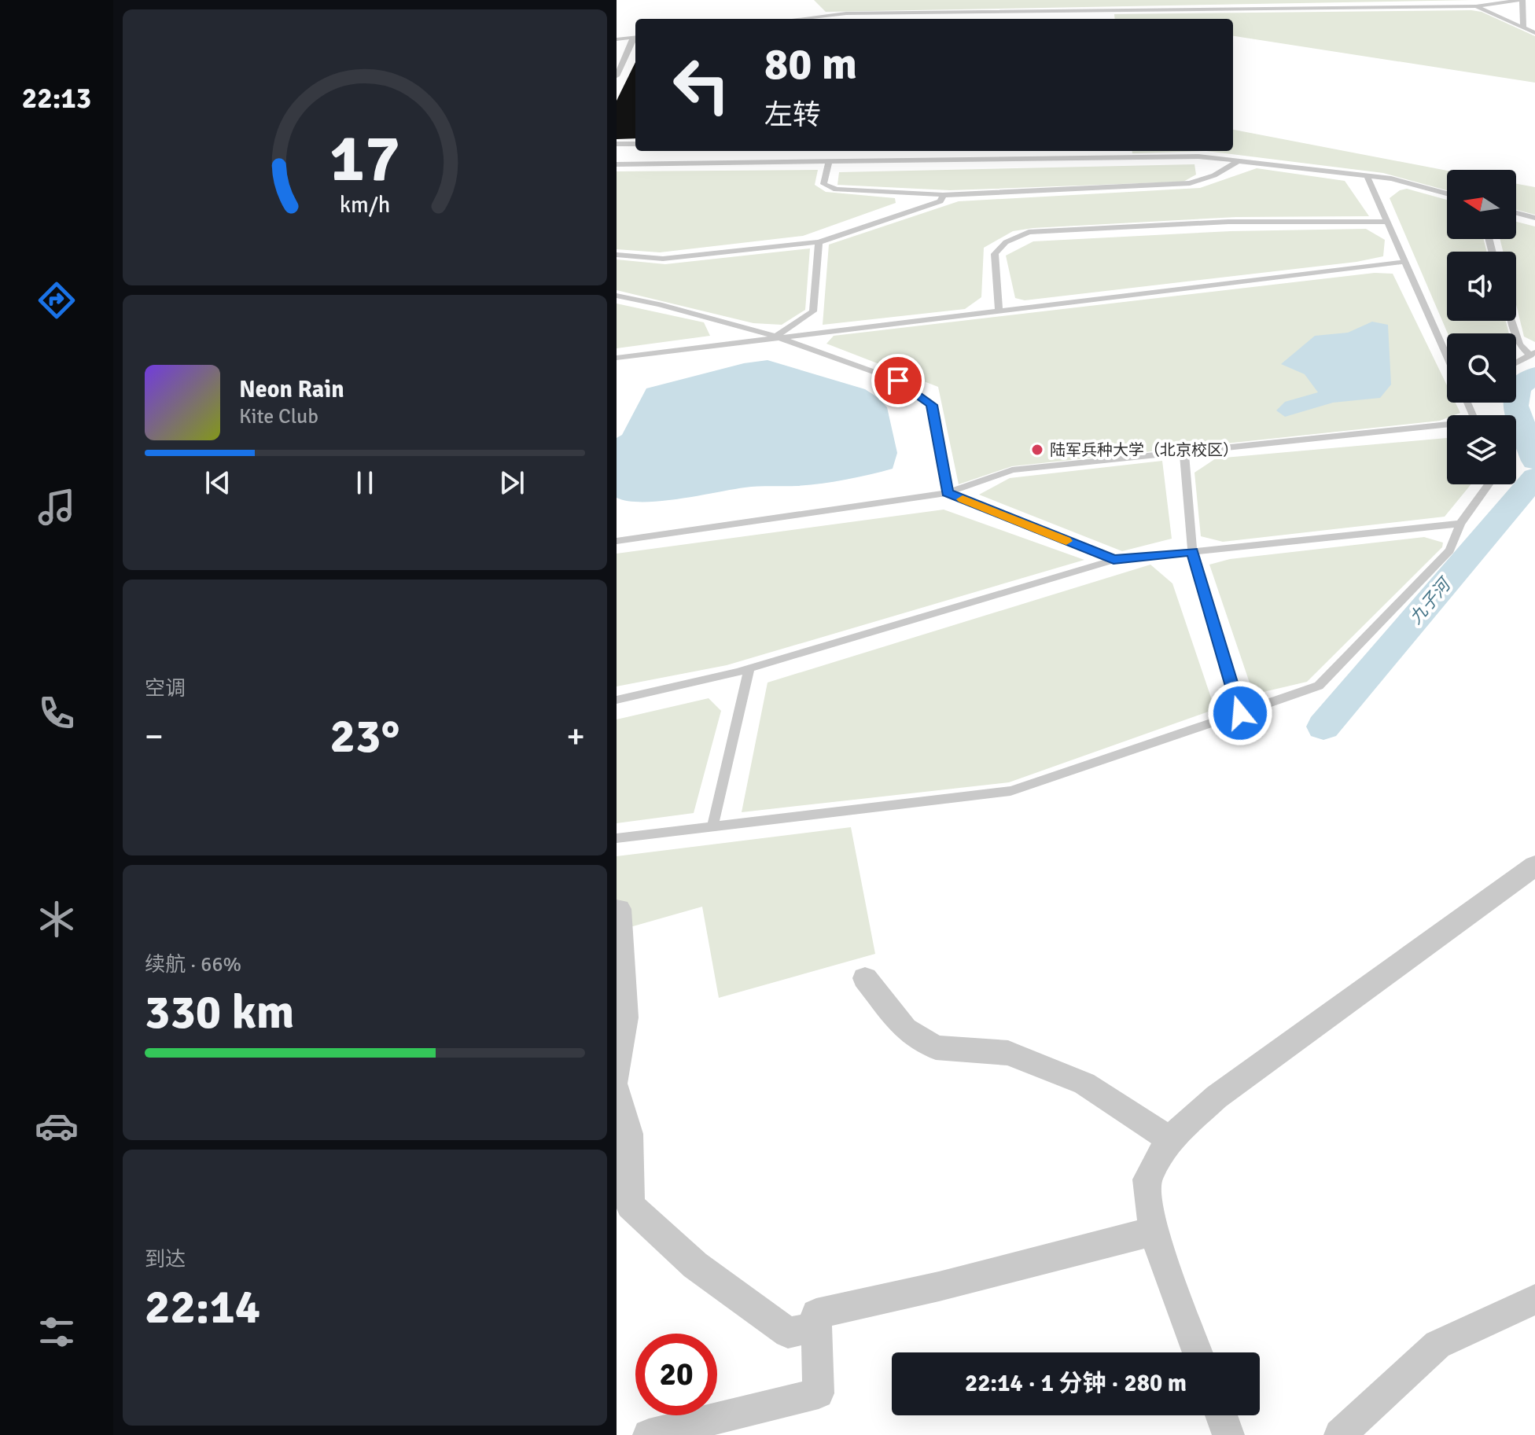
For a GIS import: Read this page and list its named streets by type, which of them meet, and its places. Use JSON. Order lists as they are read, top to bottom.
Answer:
{
  "water": ["九子河"],
  "places": ["陆军兵种大学（北京校区）"],
  "north": "left",
  "page": {
    "tabs": "22:13",
    "turn": ["80 m", "左转"],
    "song": ["Neon Rain", "Kite Club"],
    "tile": [
      "空调",
      ["续航 · 66%", "330 km"],
      ["到达", "22:14"]
    ],
    "heat": ["−", "23°", "+"],
    "limit": "20",
    "trip": "22:14 · 1 分钟 · 280 m",
    "gauge": ["17", "km/h"]
  }
}
